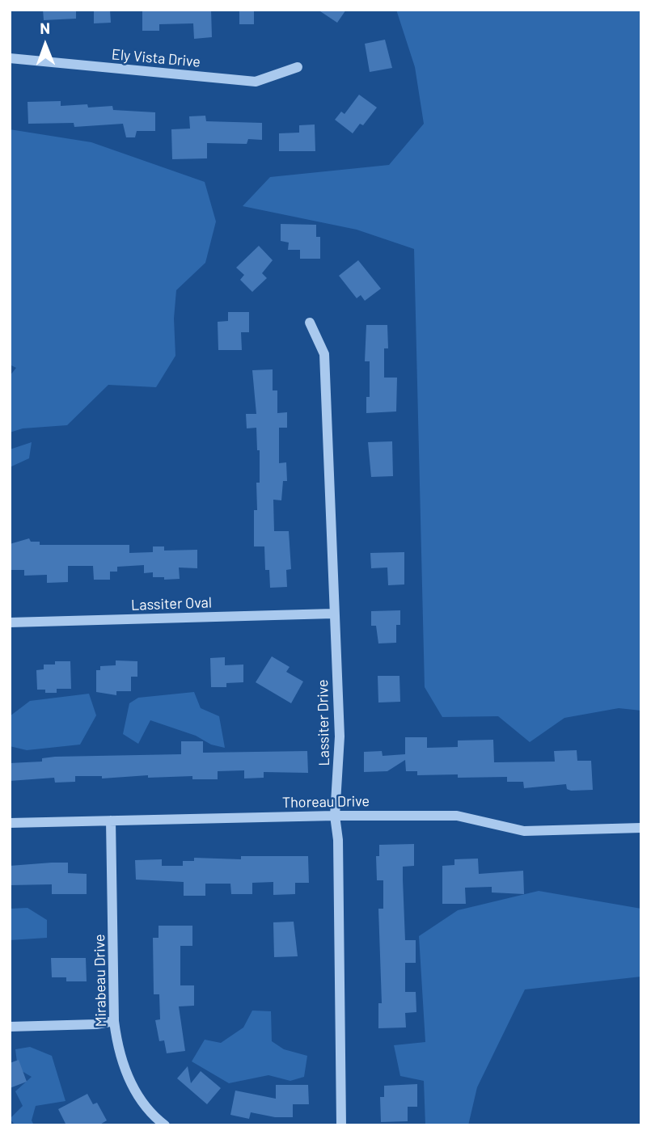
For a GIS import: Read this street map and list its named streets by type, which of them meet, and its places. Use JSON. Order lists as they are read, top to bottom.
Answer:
{
  "streets": {
    "street": [
      "Ely Vista Drive",
      "Lassiter Oval",
      "Lassiter Drive",
      "Thoreau Drive",
      "Mirabeau Drive"
    ]
  },
  "crossings": [
    ["Lassiter Oval", "Lassiter Drive"],
    ["Lassiter Drive", "Thoreau Drive"],
    ["Thoreau Drive", "Mirabeau Drive"]
  ],
  "north": "top"
}
